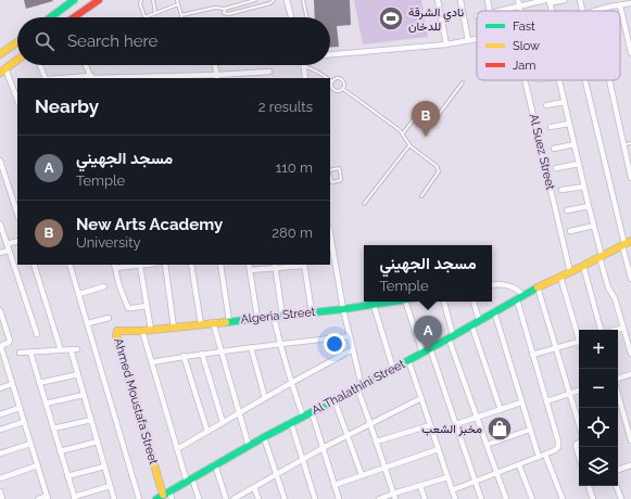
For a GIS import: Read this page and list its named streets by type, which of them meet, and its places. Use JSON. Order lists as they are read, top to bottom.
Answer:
{
  "streets": {
    "street": [
      "Al Suez Street",
      "Algeria Street",
      "Al Thalathini Street",
      "Ahmed Moustafa Street"
    ]
  },
  "crossings": [
    ["Al Suez Street", "Al Thalathini Street"],
    ["Algeria Street", "Ahmed Moustafa Street"],
    ["Al Thalathini Street", "Ahmed Moustafa Street"]
  ],
  "places": {
    "sports": ["نادي الشرقة للدخان"],
    "shop": ["مخبز الشعب"]
  },
  "legend": ["Fast", "Slow", "Jam"],
  "page": {
    "search": "Search here",
    "heading": ["Nearby", "2 results"],
    "pins": ["B", "A"],
    "list": [
      {
        "mark": "A",
        "name": "مسجد الجهيني",
        "note": "Temple",
        "value": "110 m"
      },
      {
        "mark": "B",
        "name": "New Arts Academy",
        "note": "University",
        "value": "280 m"
      }
    ],
    "popup": ["مسجد الجهيني", "Temple"],
    "map_buttons": ["+", "−"]
  }
}
